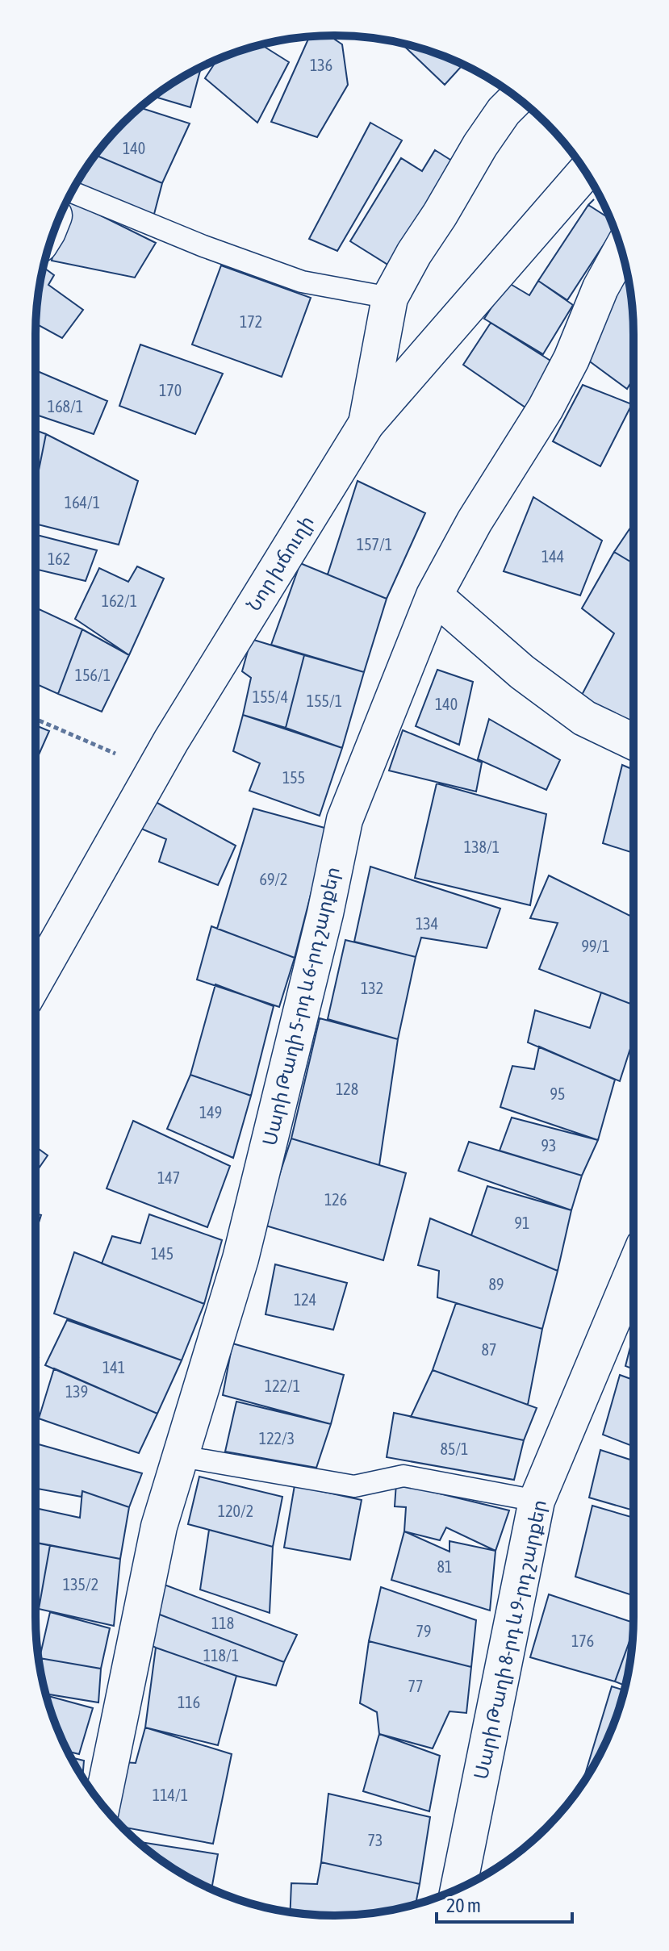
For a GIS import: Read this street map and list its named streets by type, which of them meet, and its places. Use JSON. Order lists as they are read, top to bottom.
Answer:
{
  "streets": {
    "street": ["Նոր խճուղի", "Սարի Թաղի 5-րդ և 6-րդ շարքեր", "Սարի Թաղի 8-րդ և 9-րդ շարքեր"]
  },
  "house_numbers": [
    "136",
    "140",
    "172",
    "170",
    "168/1",
    "164/1",
    "157/1",
    "144",
    "162",
    "162/1",
    "156/1",
    "155/4",
    "155/1",
    "140",
    "155",
    "138/1",
    "69/2",
    "134",
    "99/1",
    "132",
    "128",
    "95",
    "149",
    "93",
    "147",
    "126",
    "91",
    "145",
    "89",
    "124",
    "87",
    "141",
    "122/1",
    "139",
    "122/3",
    "85/1",
    "120/2",
    "81",
    "135/2",
    "118",
    "79",
    "176",
    "118/1",
    "77",
    "116",
    "114/1",
    "73"
  ],
  "scale_bar": "20 m"
}
